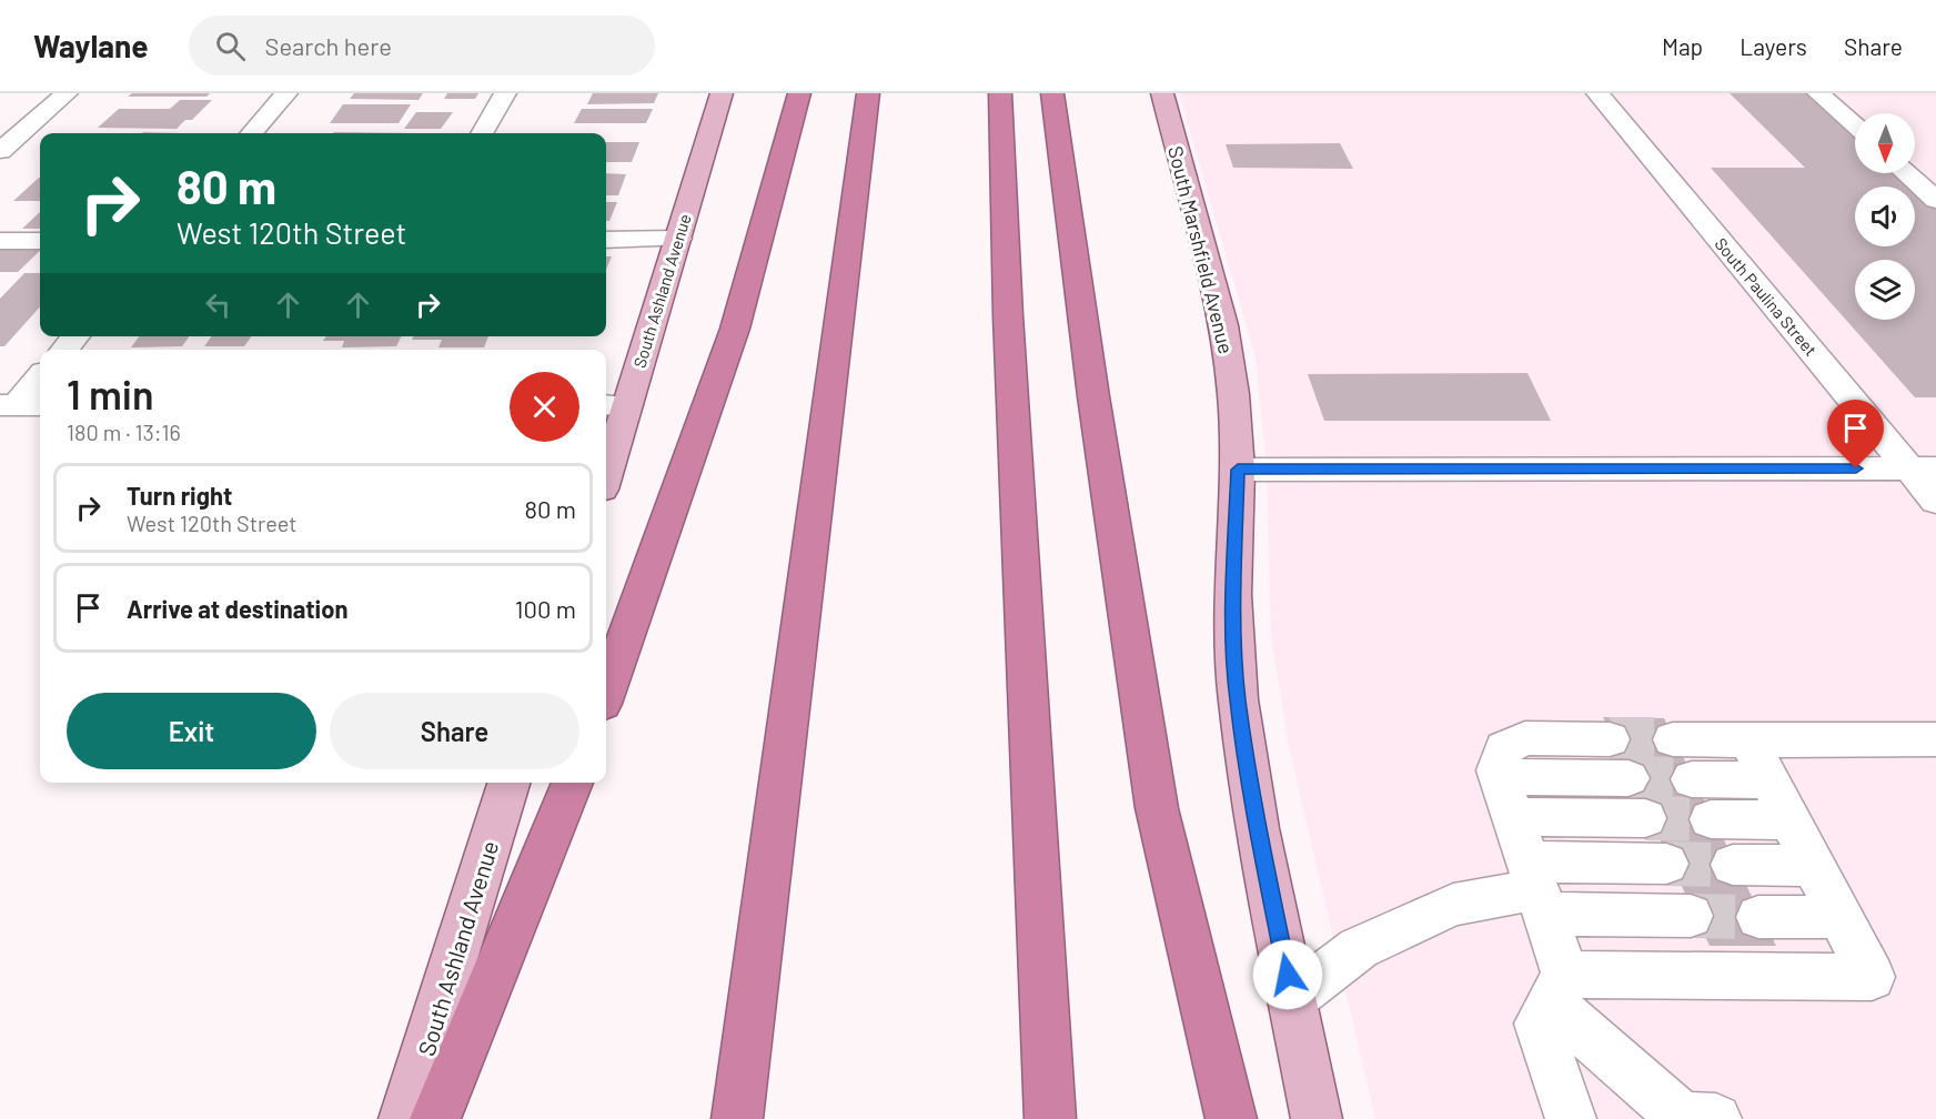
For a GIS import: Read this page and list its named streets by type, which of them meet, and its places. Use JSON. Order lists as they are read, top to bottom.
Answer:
{
  "streets": {
    "main road": ["South Marshfield Avenue", "South Ashland Avenue"],
    "street": ["South Paulina Street"]
  },
  "north": "bottom",
  "page": {
    "header": "Waylane",
    "search": "Search here",
    "nav": ["Map", "Layers", "Share"],
    "turn": ["80 m", "West 120th Street"],
    "heading": ["1 min", "180 m · 13:16"],
    "list": [
      {
        "name": "Turn right",
        "note": "West 120th Street",
        "value": "80 m"
      },
      {
        "name": "Arrive at destination",
        "value": "100 m"
      }
    ],
    "buttons": ["Exit", "Share"]
  }
}
